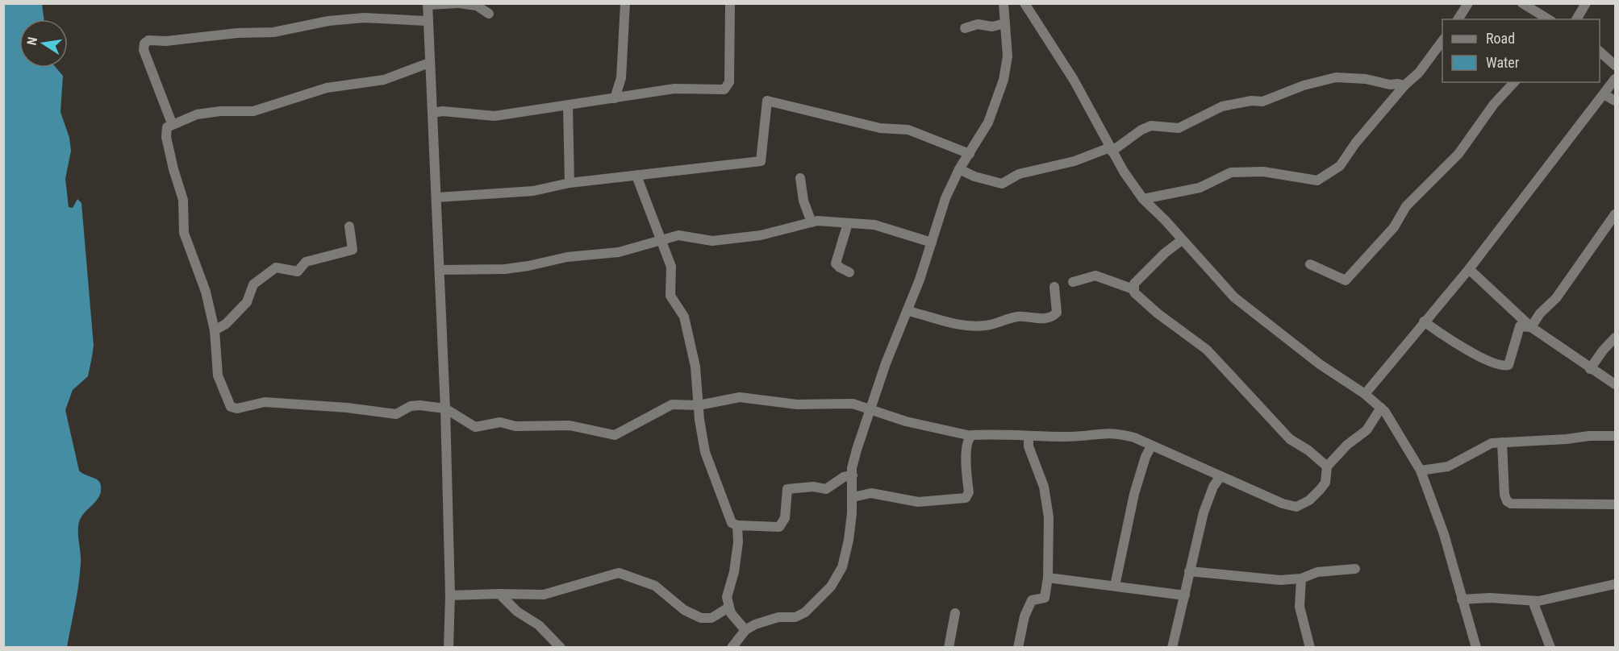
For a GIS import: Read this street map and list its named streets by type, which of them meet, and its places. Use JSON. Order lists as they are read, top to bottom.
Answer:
{
  "legend": ["Road", "Water"],
  "north": "left"
}
